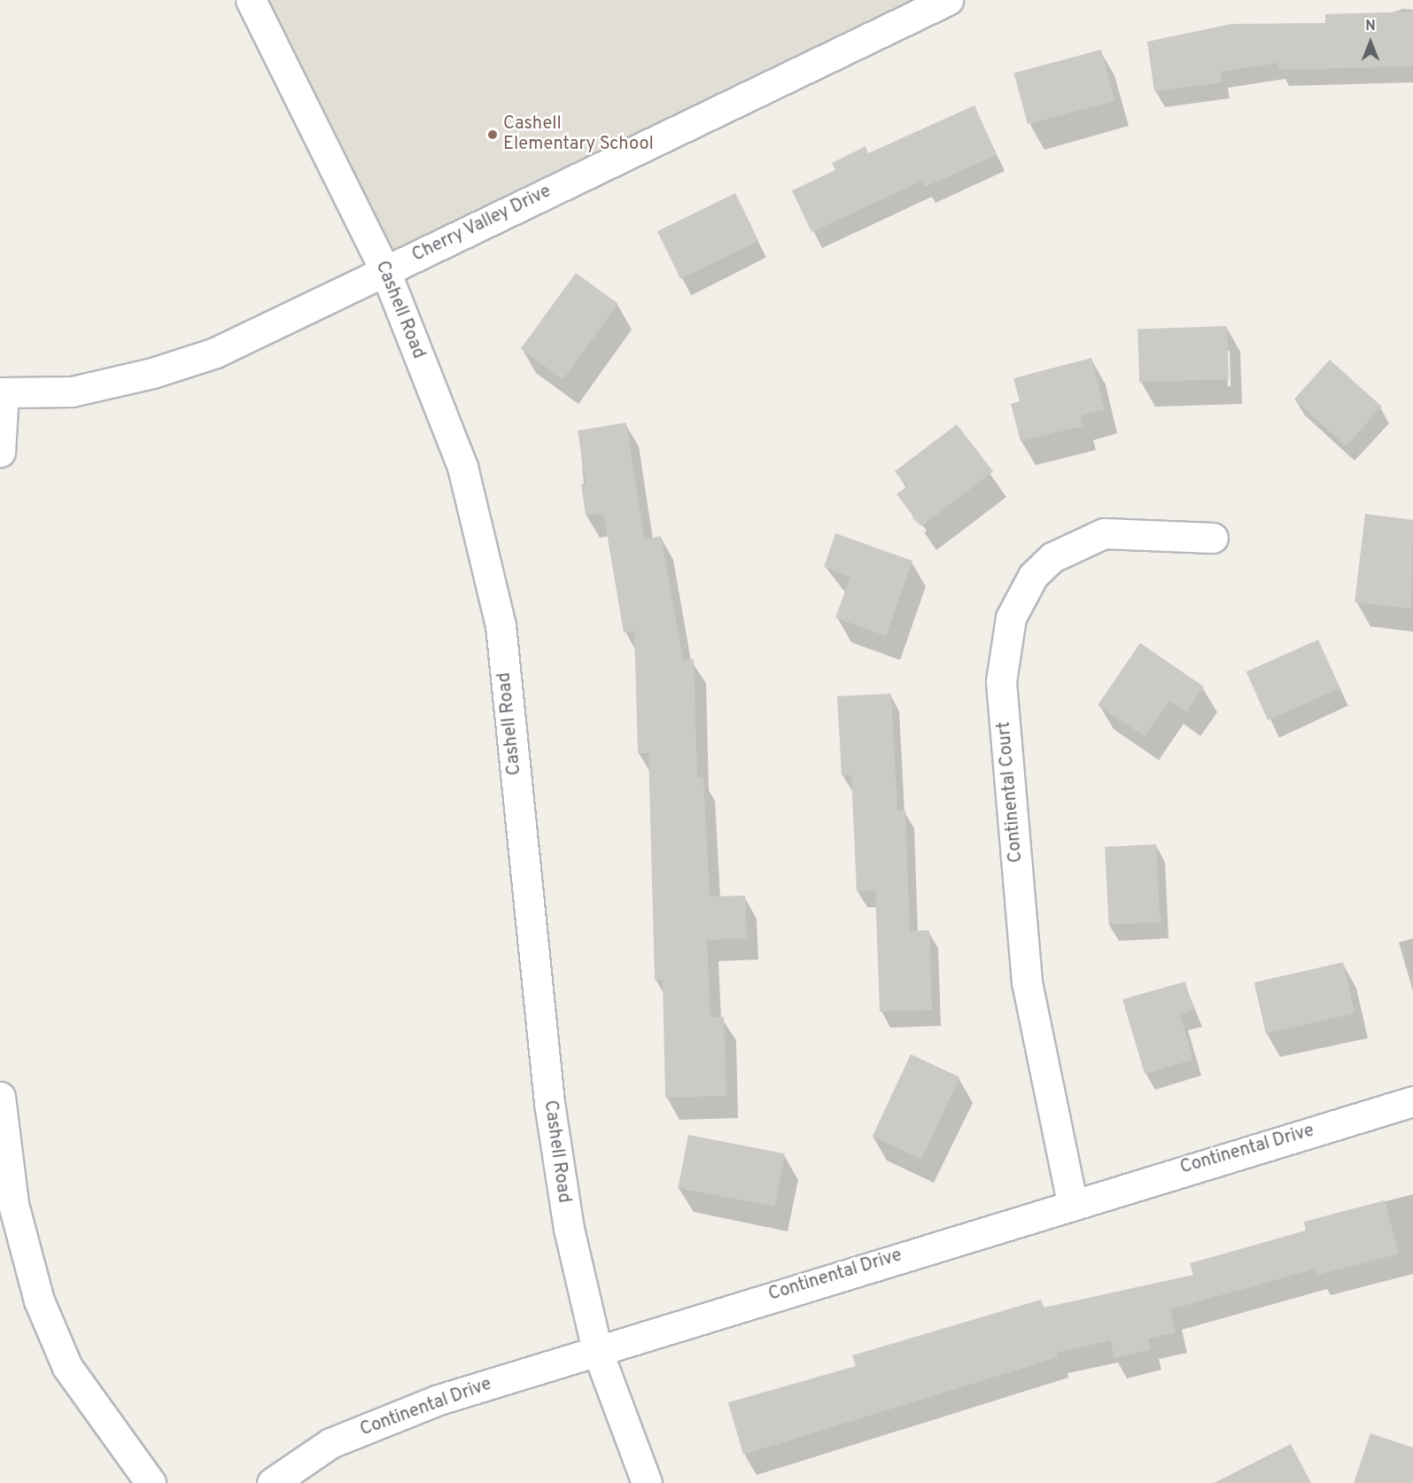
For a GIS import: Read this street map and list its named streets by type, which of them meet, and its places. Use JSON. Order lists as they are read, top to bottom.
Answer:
{
  "streets": {
    "street": [
      "Cherry Valley Drive",
      "Cashell Road",
      "Continental Court",
      "Continental Drive"
    ]
  },
  "crossings": [
    ["Cherry Valley Drive", "Cashell Road"],
    ["Cashell Road", "Continental Drive"],
    ["Continental Court", "Continental Drive"]
  ],
  "places": ["Cashell Elementary School"],
  "north": "top"
}
